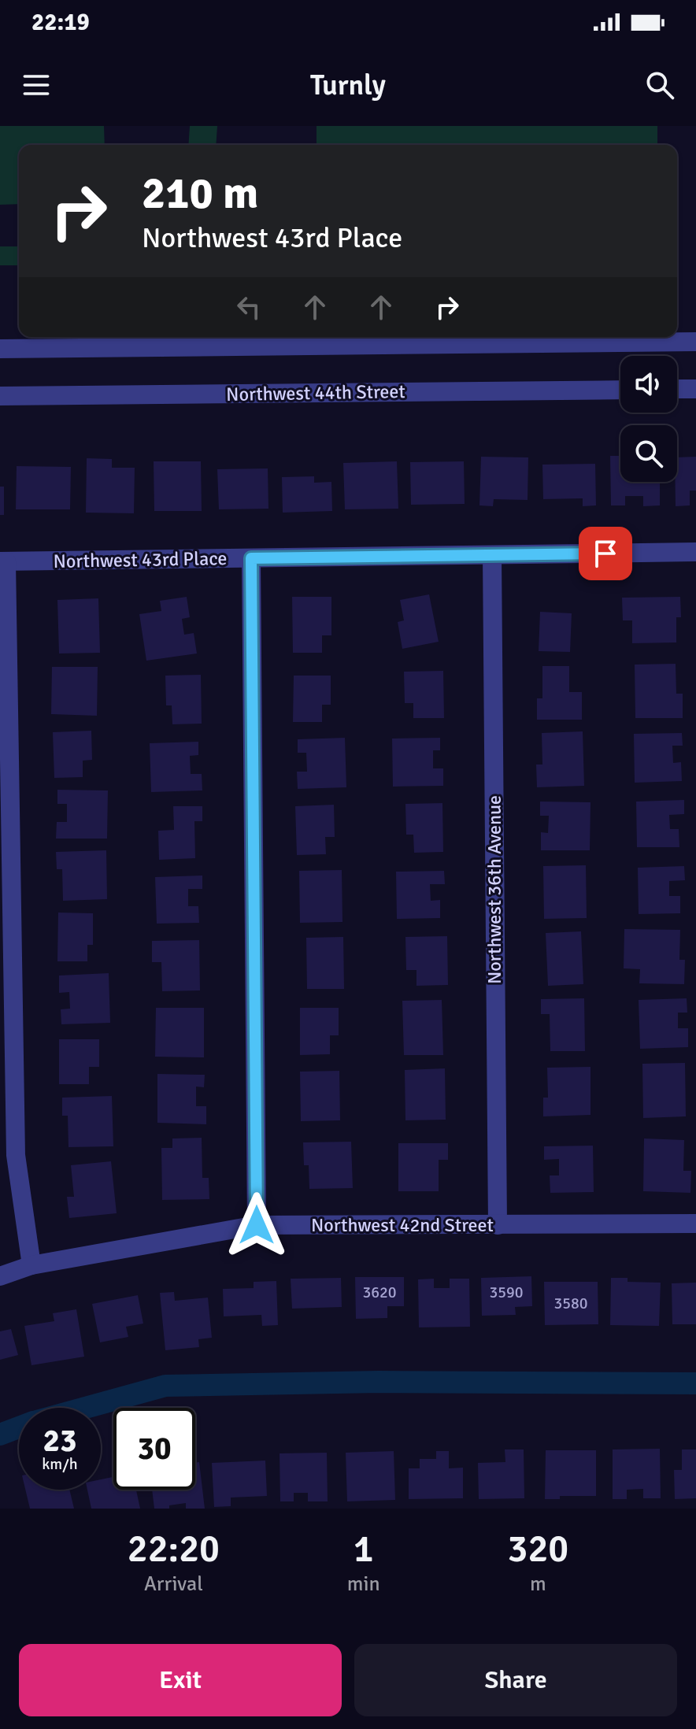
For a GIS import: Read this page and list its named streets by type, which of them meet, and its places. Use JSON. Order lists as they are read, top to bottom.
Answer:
{
  "streets": {
    "street": [
      "Northwest 44th Street",
      "Northwest 43rd Place",
      "Northwest 36th Avenue",
      "Northwest 42nd Street"
    ]
  },
  "crossings": [
    ["Northwest 43rd Place", "Northwest 36th Avenue"],
    ["Northwest 36th Avenue", "Northwest 42nd Street"]
  ],
  "house_numbers": ["3620", "3590", "3580"],
  "page": {
    "status": "22:19",
    "header": "Turnly",
    "turn": ["210 m", "Northwest 43rd Place"],
    "speed": "23 km/h",
    "limit": "30",
    "eta": [
      "22:20",
      "Arrival",
      "1",
      "min",
      "320",
      "m"
    ],
    "buttons": ["Exit", "Share"]
  }
}
